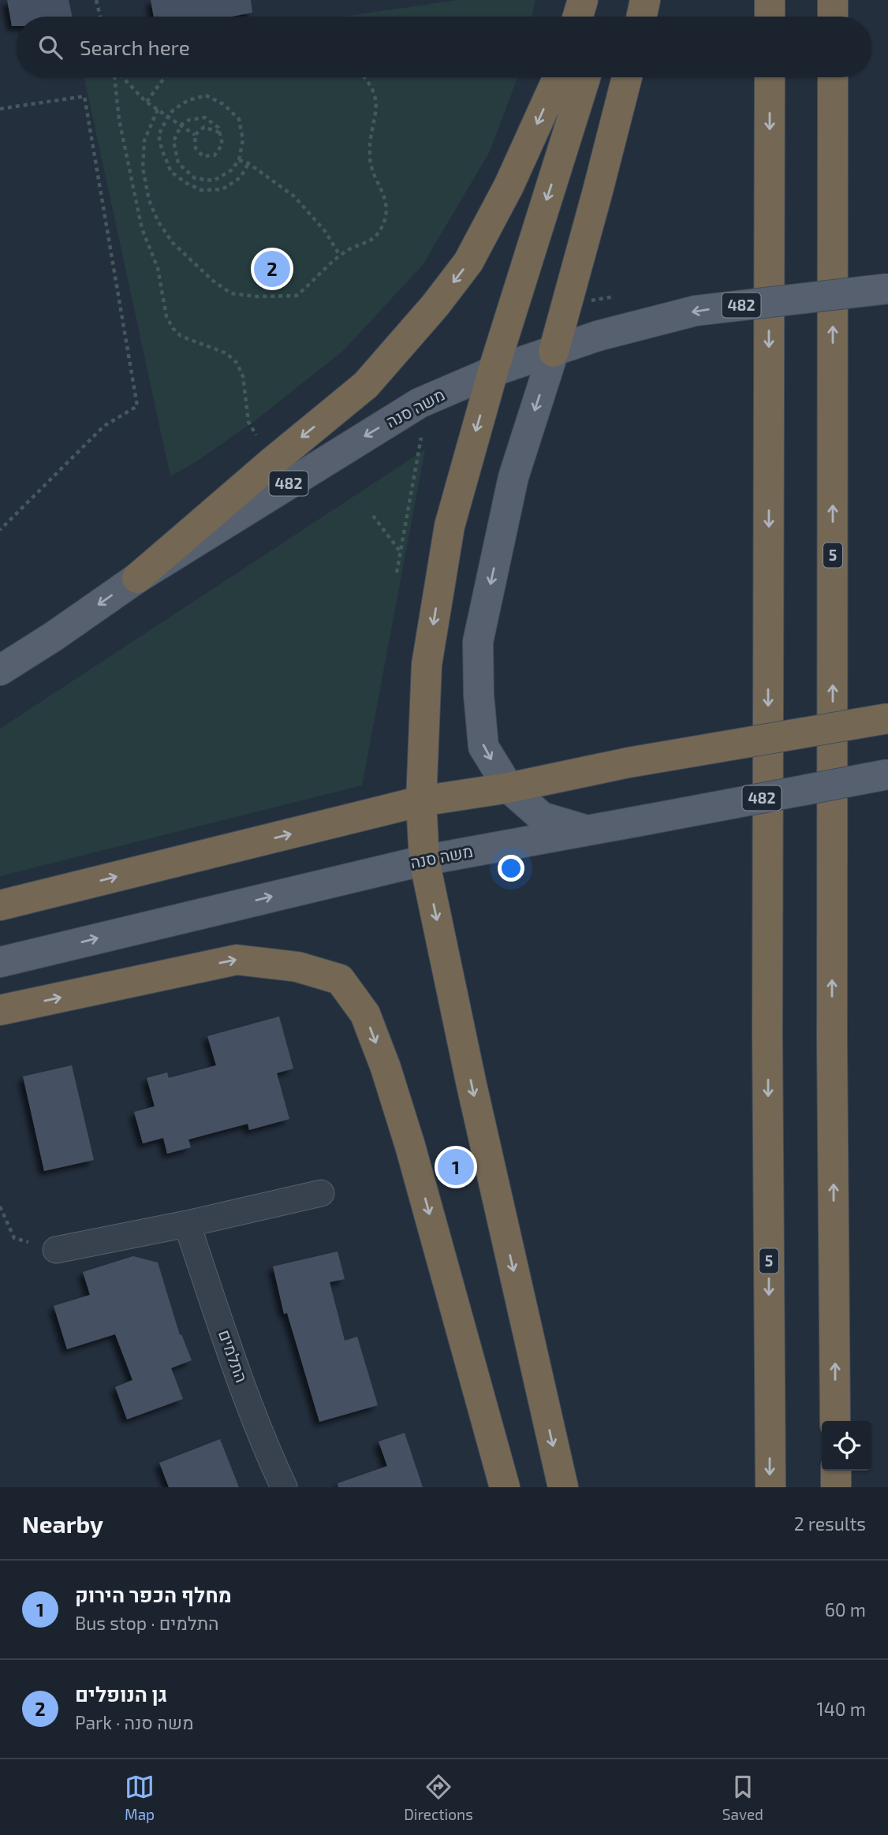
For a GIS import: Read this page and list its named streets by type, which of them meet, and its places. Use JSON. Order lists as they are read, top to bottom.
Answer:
{
  "streets": {
    "highway": ["5"],
    "main road": ["482", "משה סנה"],
    "street": ["התלמים"]
  },
  "page": {
    "search": "Search here",
    "pins": ["2", "1"],
    "heading": ["Nearby", "2 results"],
    "list": [
      {
        "mark": "1",
        "name": "מחלף הכפר הירוק",
        "note": "Bus stop · התלמים",
        "value": "60 m"
      },
      {
        "mark": "2",
        "name": "גן הנופלים",
        "note": "Park · משה סנה",
        "value": "140 m"
      }
    ],
    "nav": ["Map", "Directions", "Saved"]
  }
}
